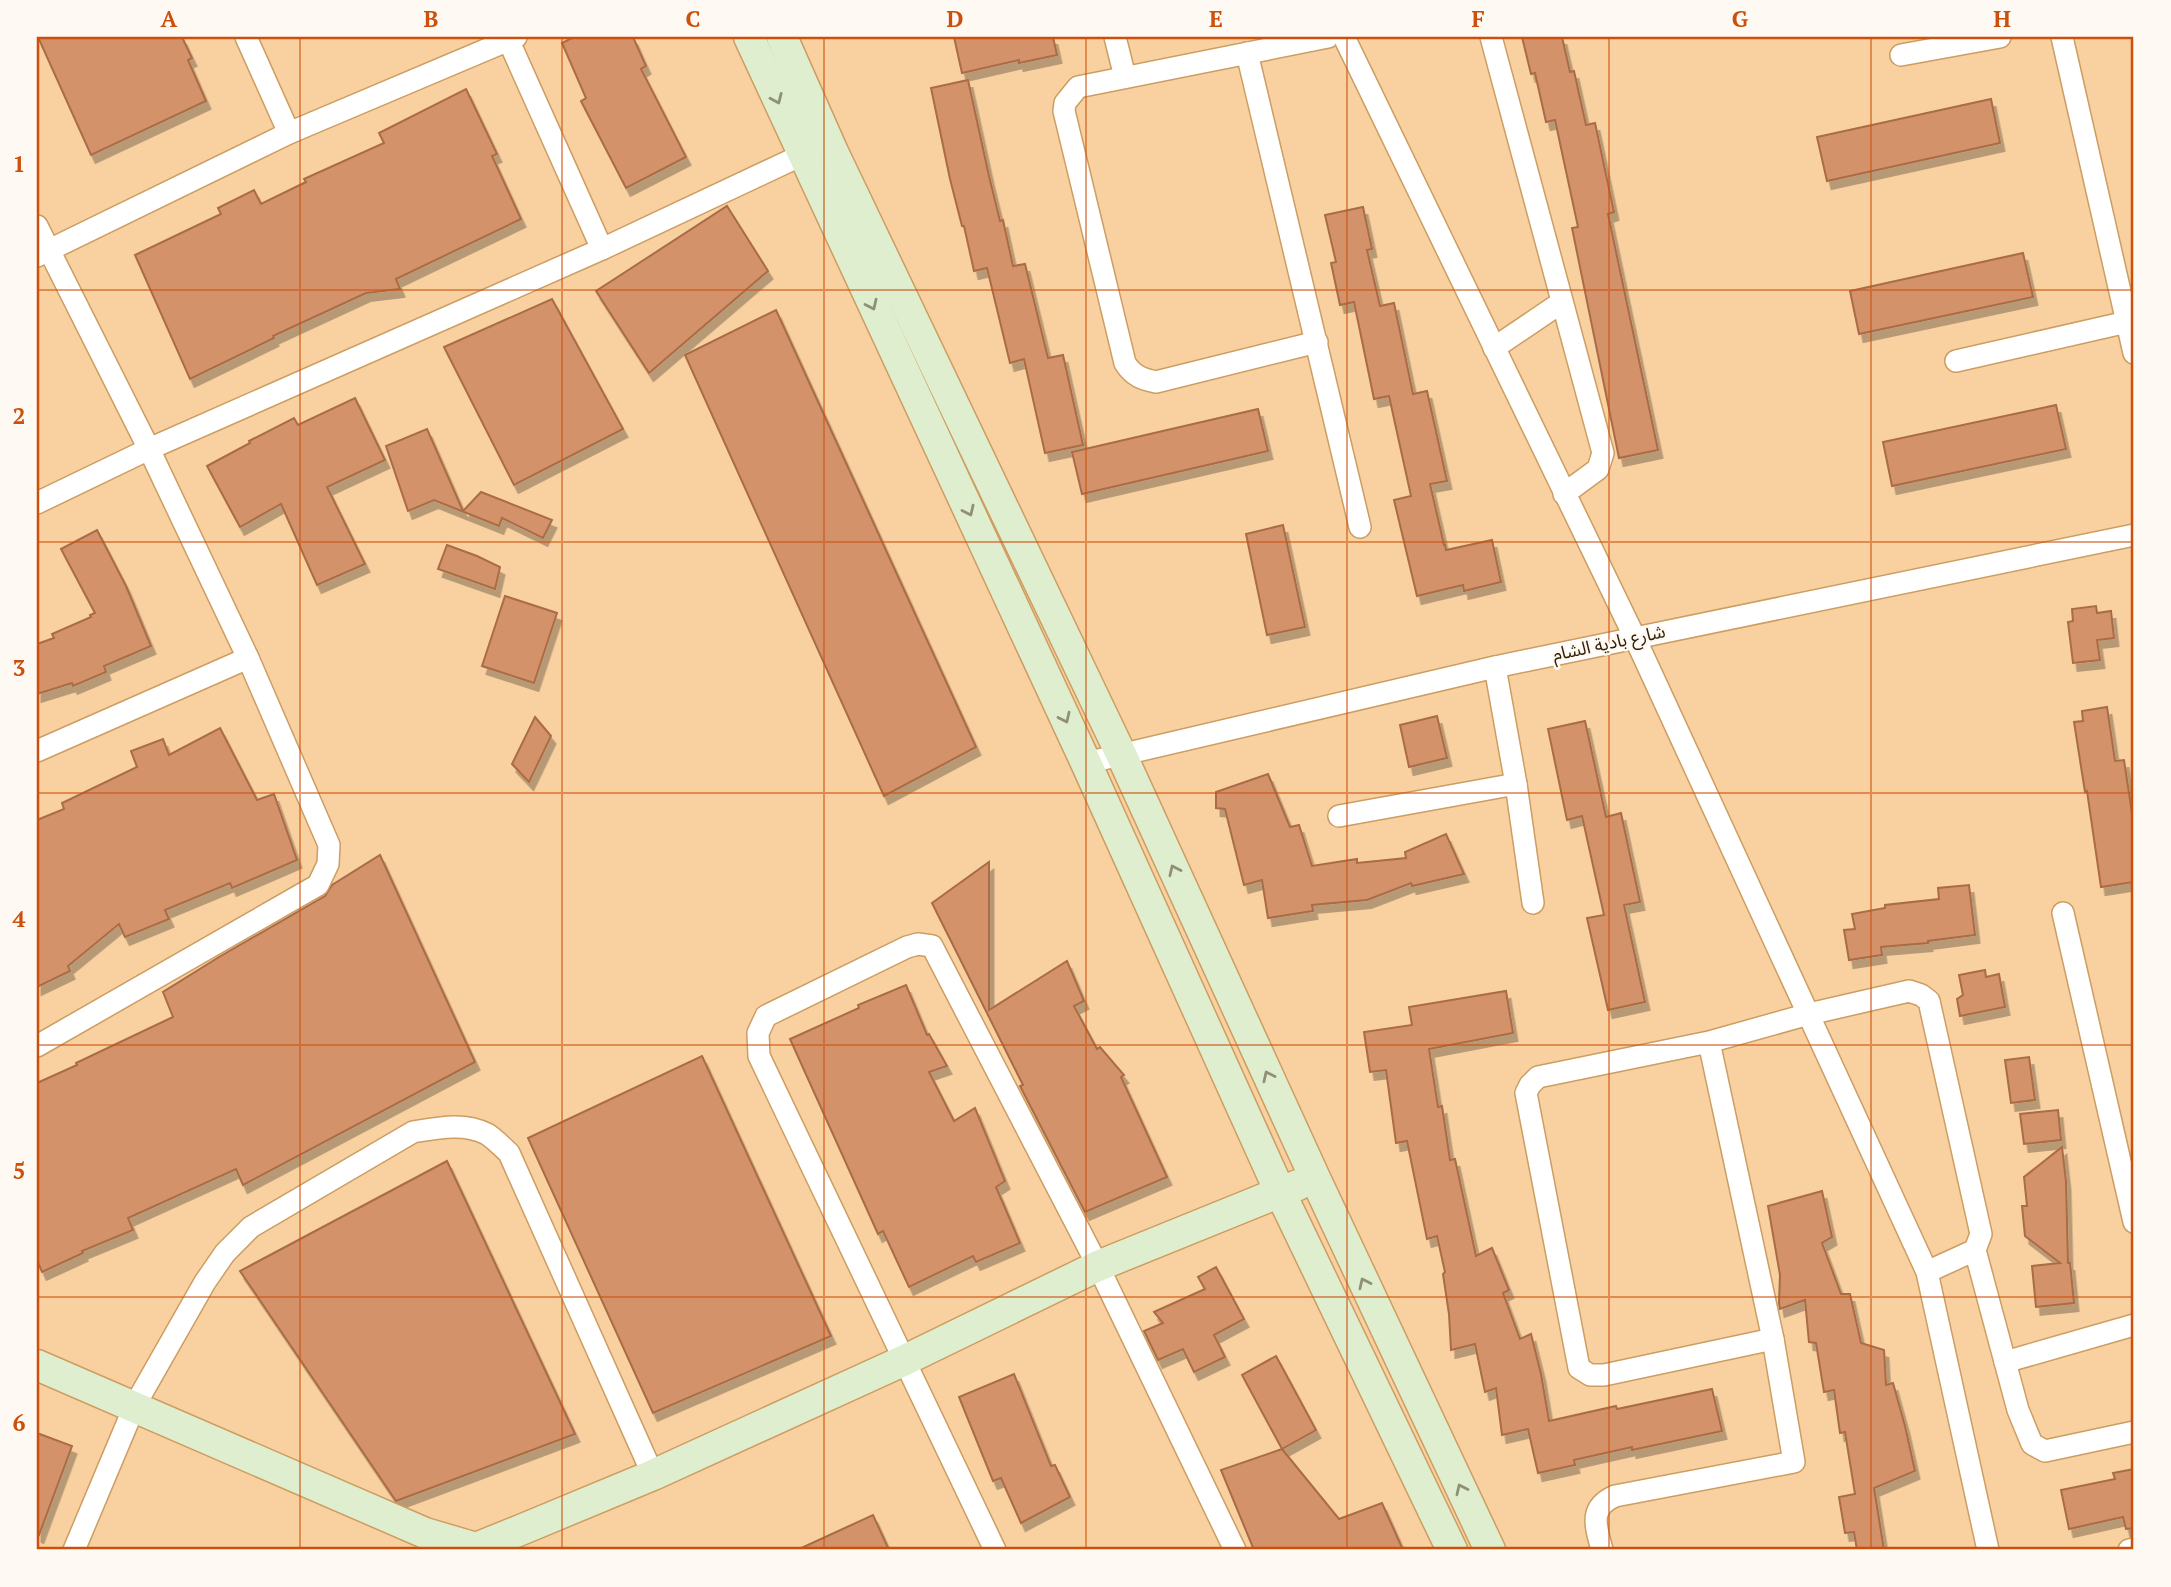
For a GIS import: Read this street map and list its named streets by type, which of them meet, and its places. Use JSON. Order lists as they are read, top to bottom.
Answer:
{
  "streets": {
    "street": ["شارع بادية الشام"]
  },
  "grid": {
    "columns": [
      "A",
      "B",
      "C",
      "D",
      "E",
      "F",
      "G",
      "H"
    ],
    "rows": [
      "1",
      "2",
      "3",
      "4",
      "5",
      "6"
    ]
  }
}
